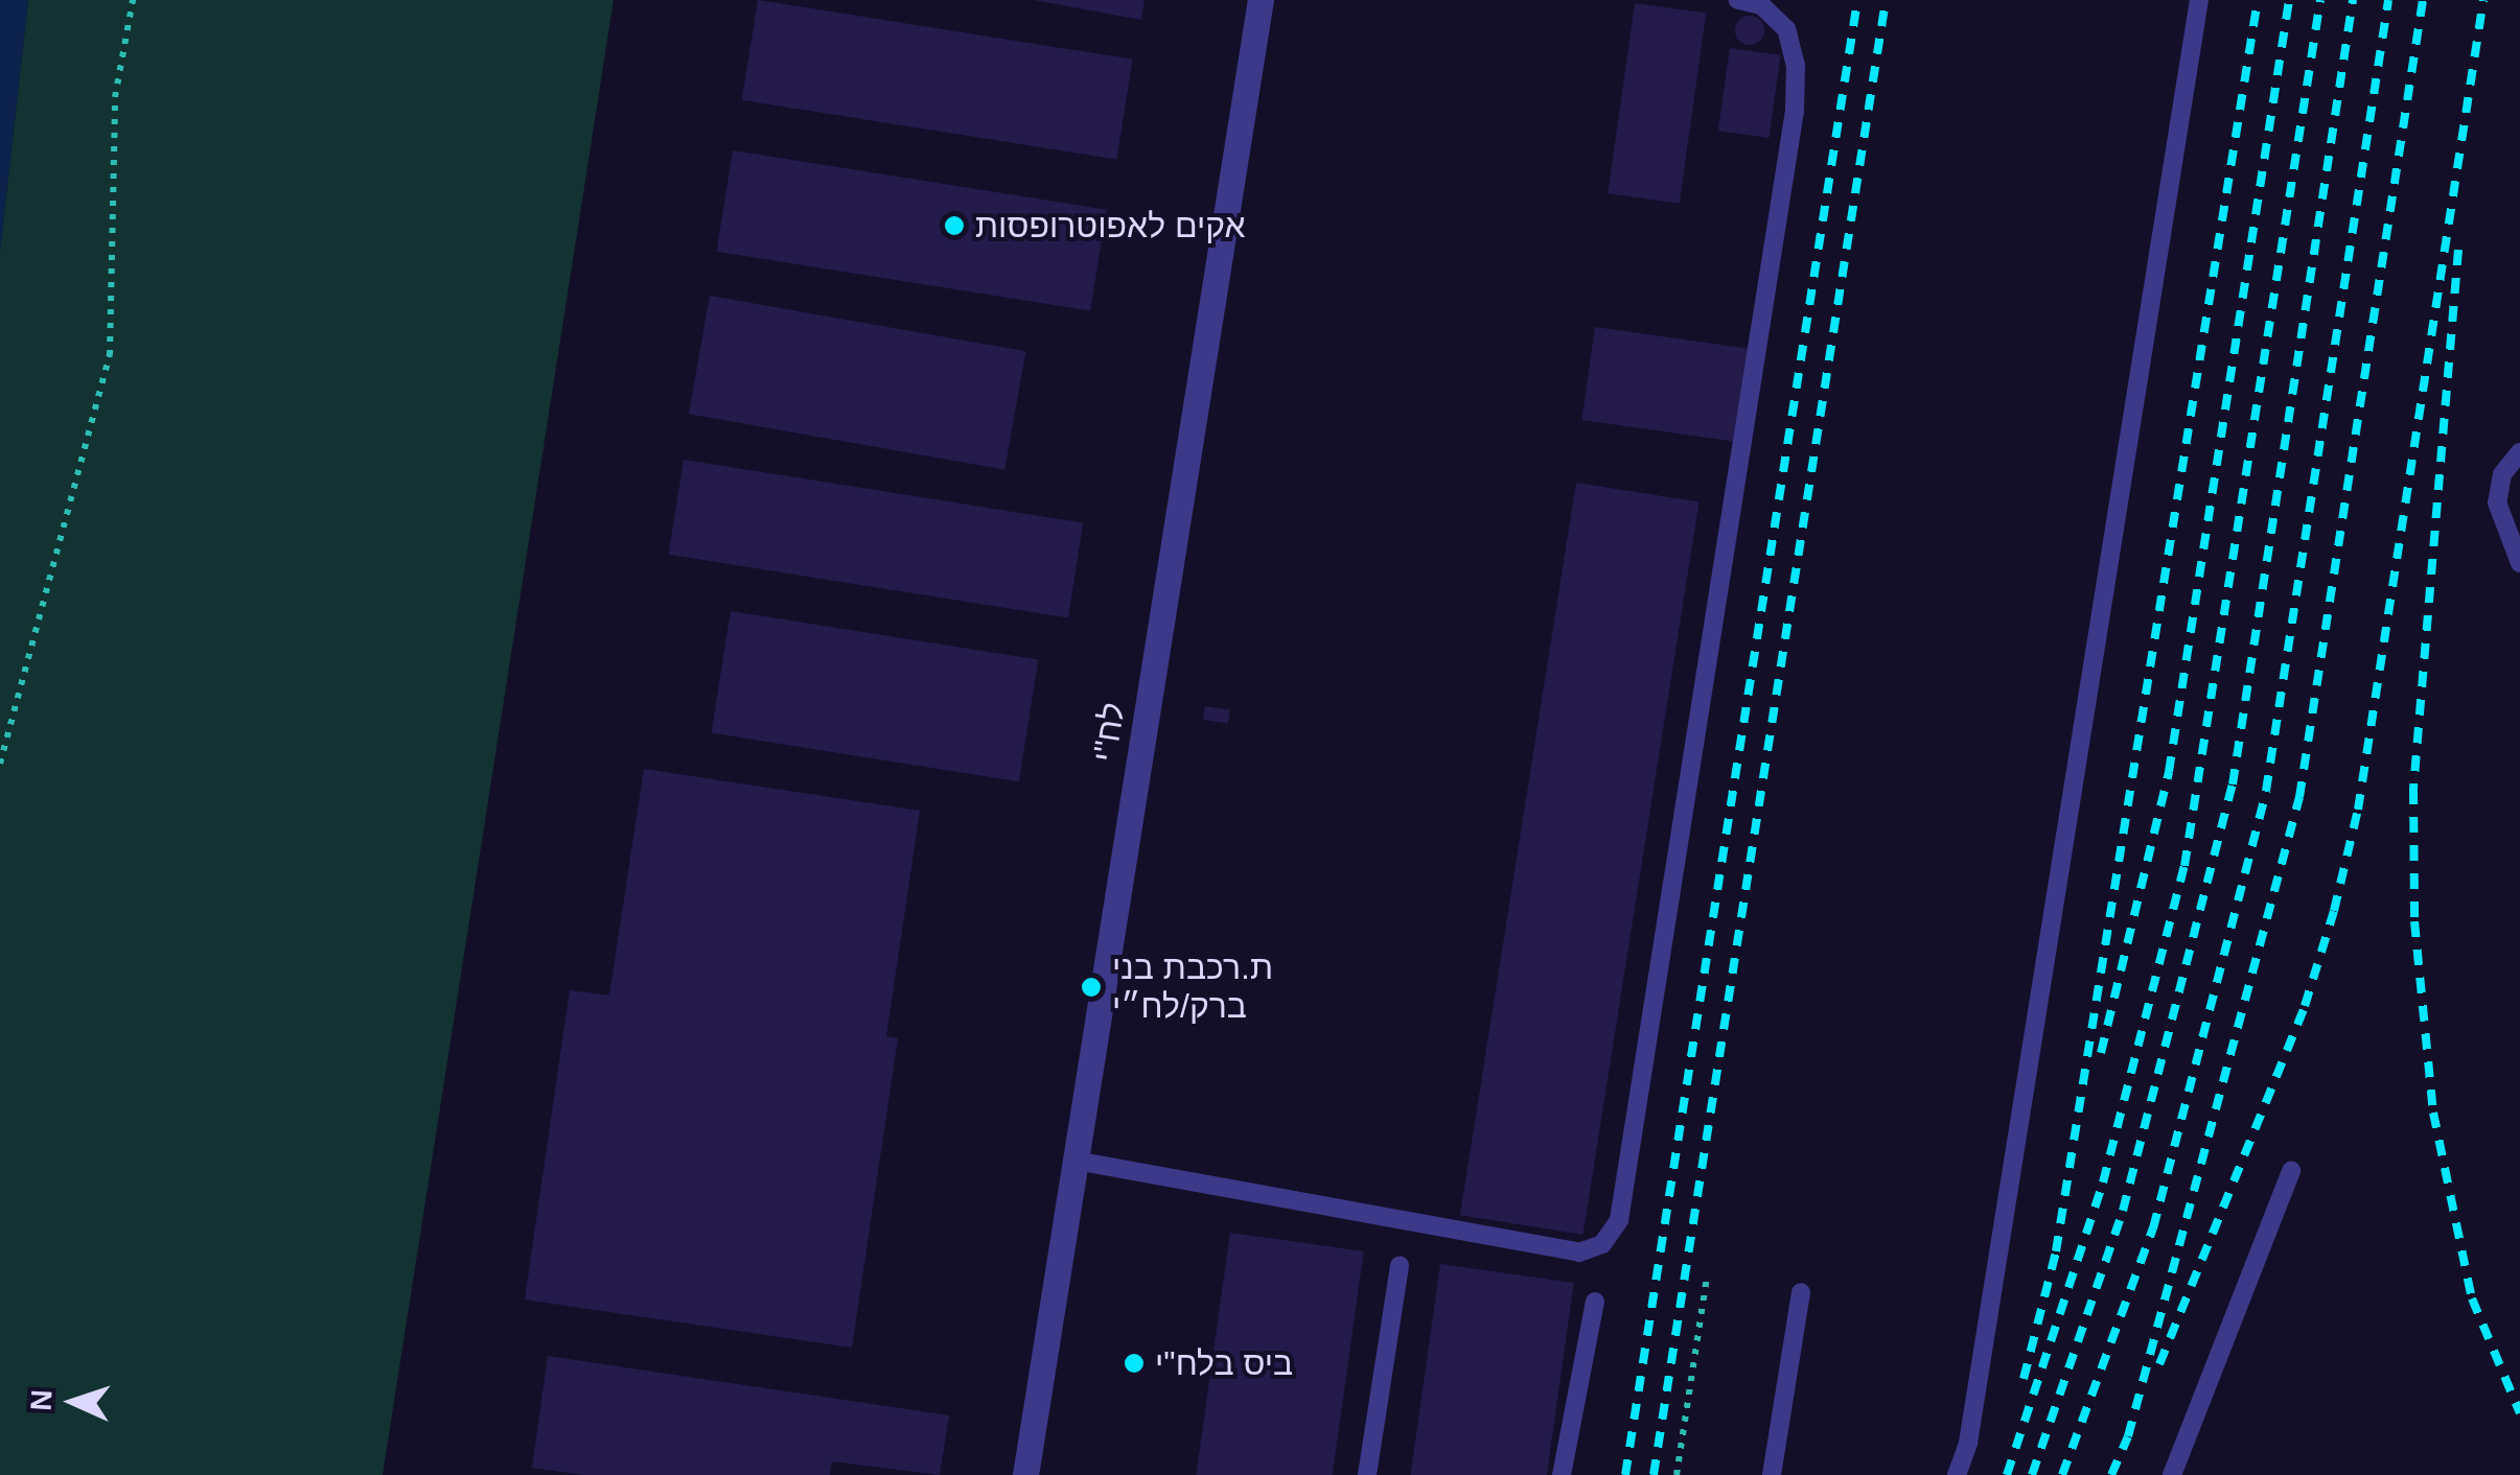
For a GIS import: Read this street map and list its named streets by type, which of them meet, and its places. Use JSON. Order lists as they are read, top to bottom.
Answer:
{
  "streets": {
    "street": ["לח\"י"]
  },
  "places": ["אקים לאפוטרופסות", "ת.רכבת בני ברק/לח״י", "ביס בלח\"י"],
  "north": "left"
}
